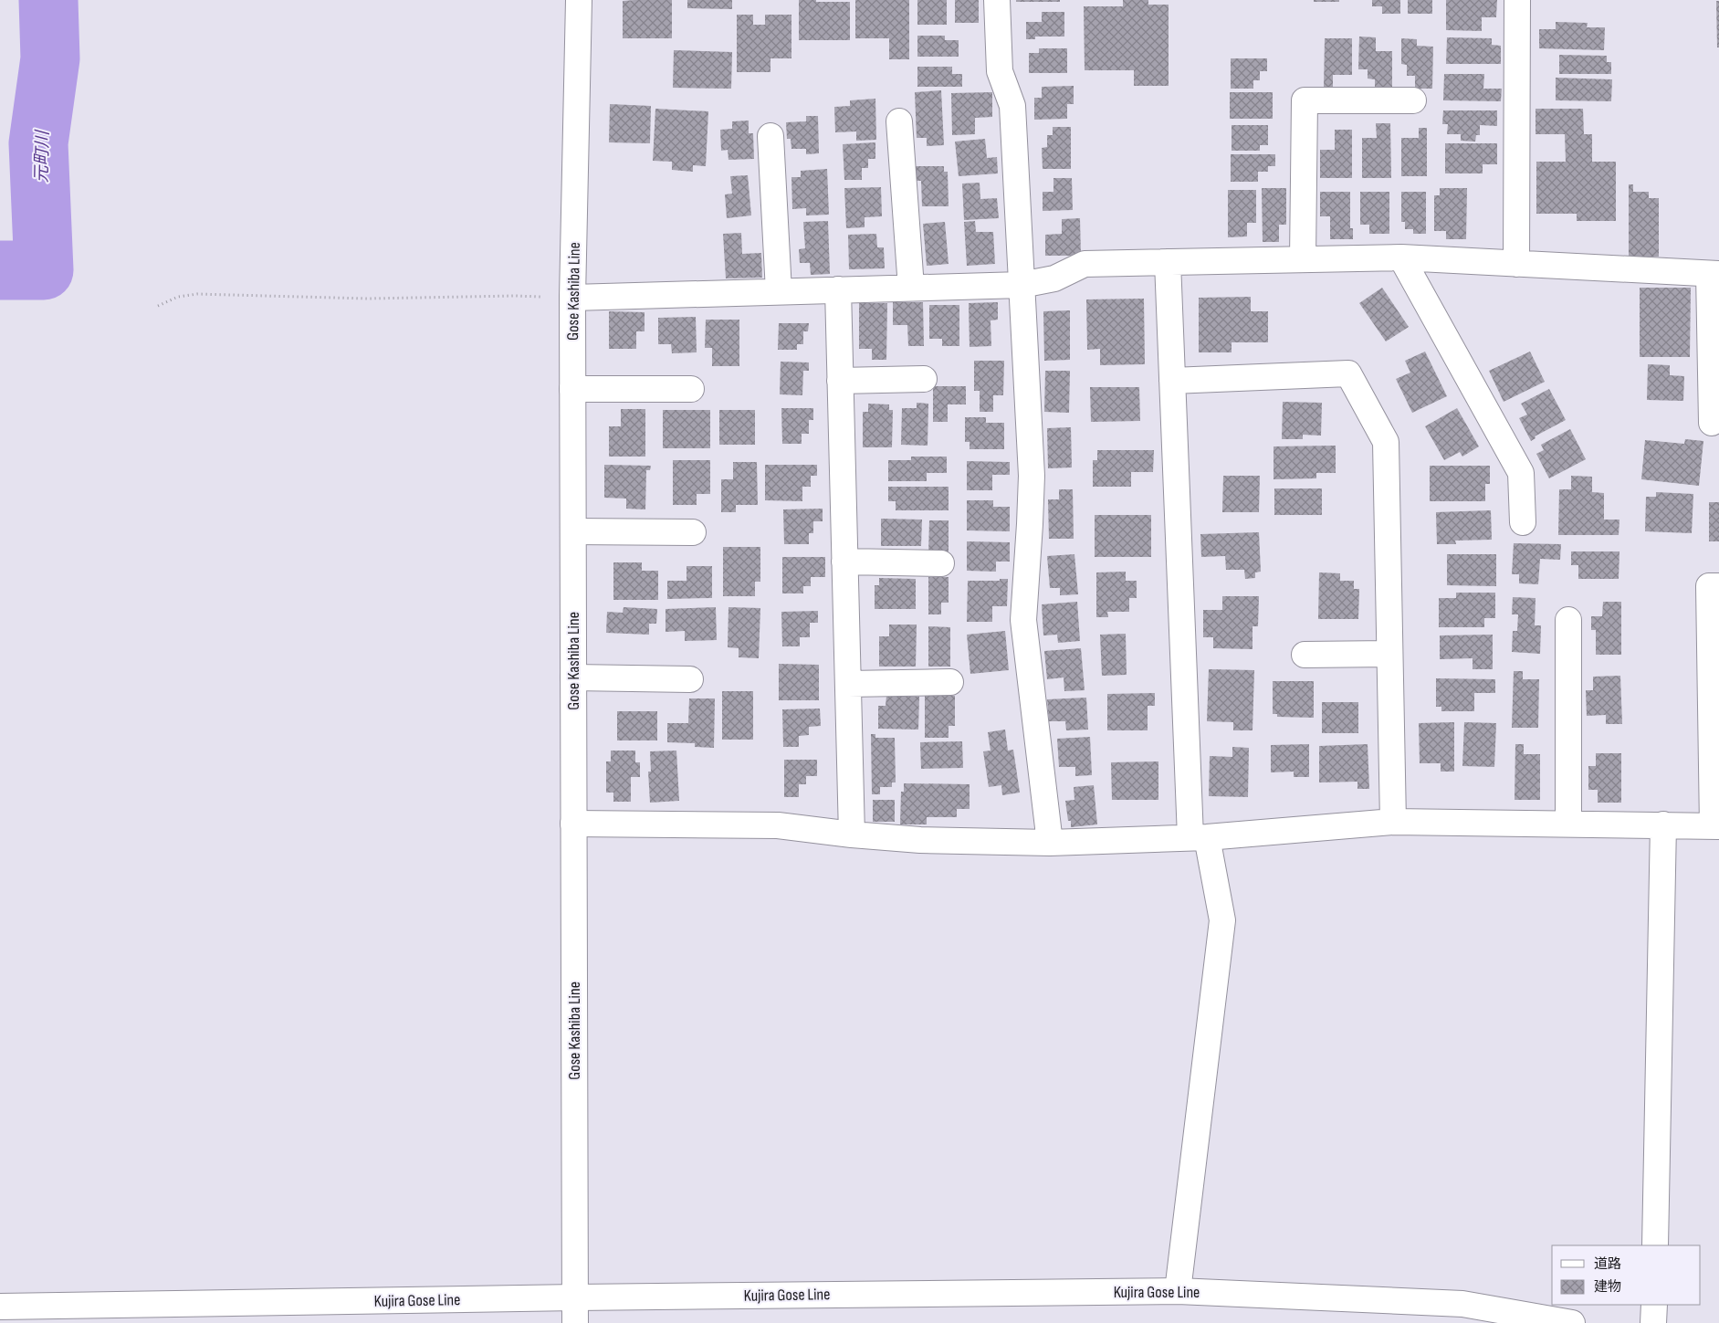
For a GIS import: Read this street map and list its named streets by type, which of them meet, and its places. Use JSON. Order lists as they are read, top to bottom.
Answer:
{
  "streets": {
    "street": ["Gose Kashiba Line", "Kujira Gose Line"]
  },
  "crossings": [
    ["Gose Kashiba Line", "Kujira Gose Line"]
  ],
  "water": ["元町川"],
  "legend": ["道路", "建物"]
}
